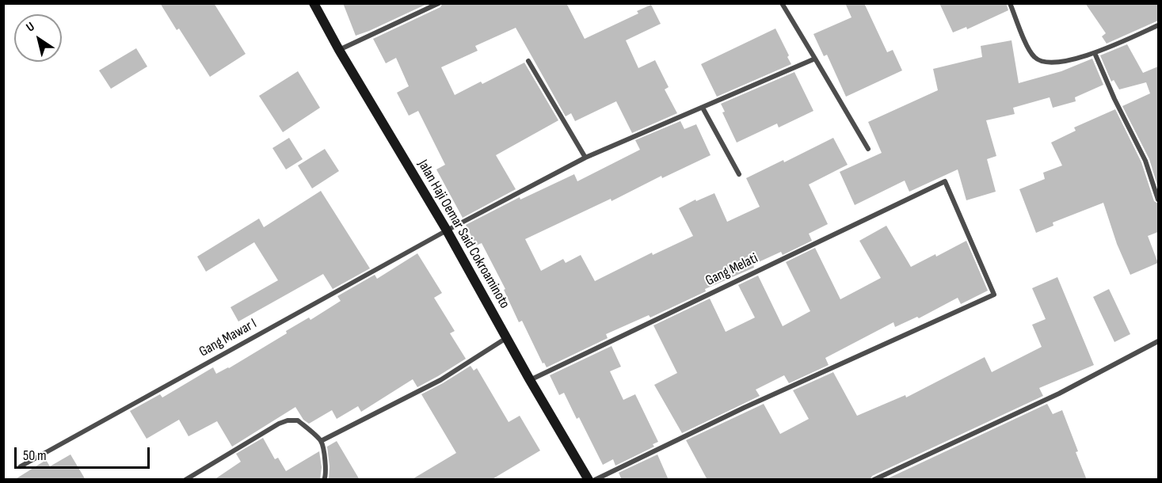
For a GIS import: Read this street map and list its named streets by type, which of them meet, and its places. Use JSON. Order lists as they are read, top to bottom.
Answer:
{
  "streets": {
    "main road": ["Jalan Haji Oemar Said Cokroaminoto"],
    "street": ["Gang Melati", "Gang Mawar I"]
  },
  "crossings": [
    ["Jalan Haji Oemar Said Cokroaminoto", "Gang Melati"],
    ["Jalan Haji Oemar Said Cokroaminoto", "Gang Mawar I"]
  ],
  "scale_bar": "50 m",
  "north": "top left"
}
